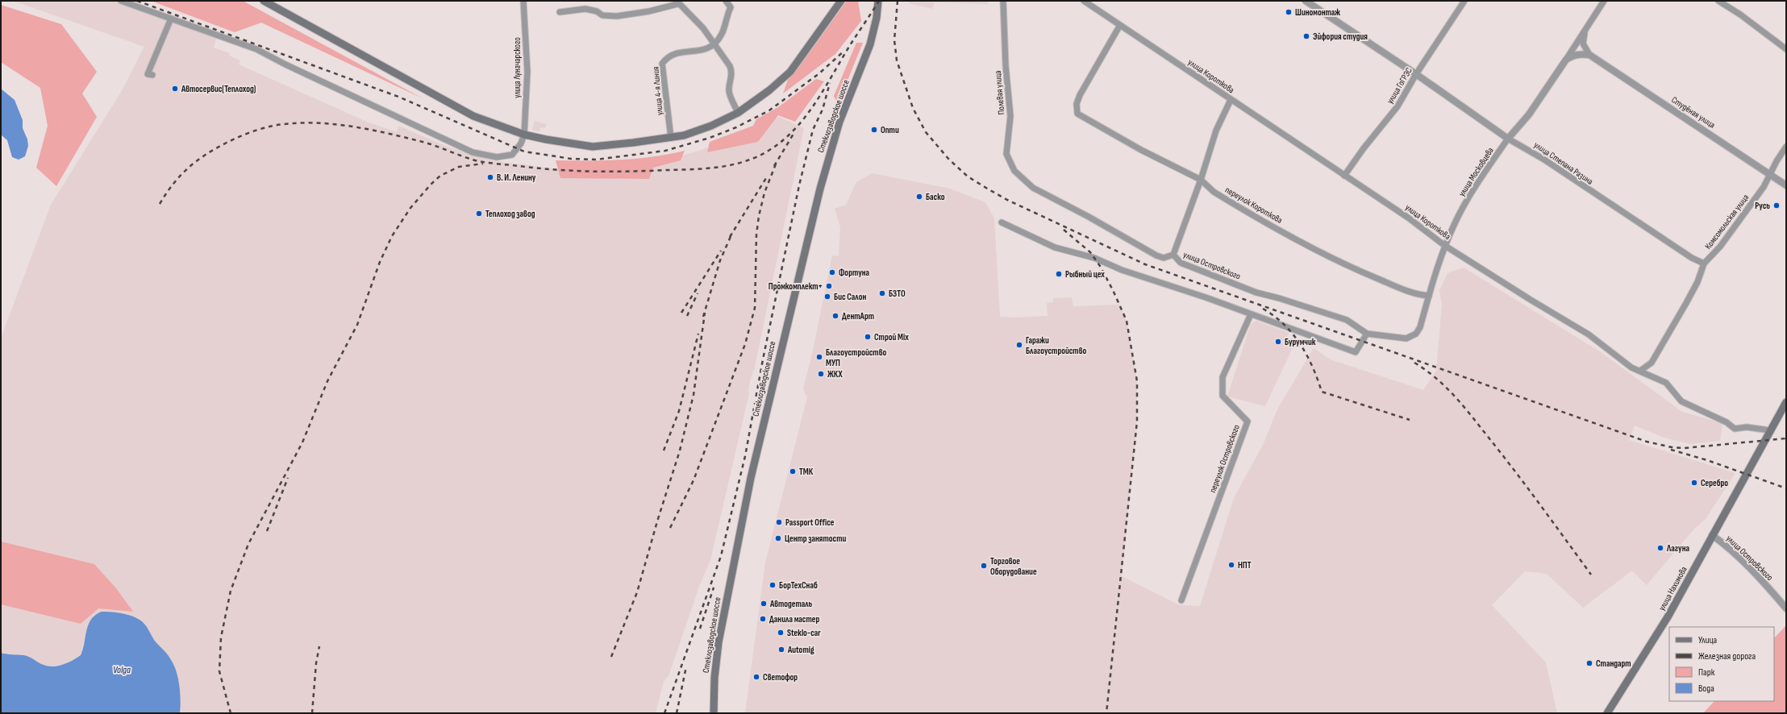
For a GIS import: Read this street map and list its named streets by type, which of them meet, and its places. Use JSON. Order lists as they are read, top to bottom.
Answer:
{
  "streets": {
    "main road": ["Стеклозаводское шоссе", "улица Нахимова"],
    "street": [
      "улица Луначарского",
      "улица Короткова",
      "улица ГоГРЭС",
      "улица 4-я Линия",
      "Полевая улица",
      "Студёная улица",
      "улица Степана Разина",
      "улица Московцева",
      "переулок Короткова",
      "Комсомольская улица",
      "улица Островского",
      "переулок Островского"
    ]
  },
  "crossings": [
    ["улица Короткова", "улица ГоГРЭС"],
    ["улица Короткова", "улица Московцева"],
    ["улица Короткова", "переулок Короткова"],
    ["улица Короткова", "Комсомольская улица"],
    ["улица Короткова", "улица Нахимова"],
    ["улица ГоГРЭС", "улица Степана Разина"],
    ["Полевая улица", "улица Островского"],
    ["Студёная улица", "Комсомольская улица"],
    ["улица Степана Разина", "улица Московцева"],
    ["улица Степана Разина", "Комсомольская улица"],
    ["улица Московцева", "переулок Короткова"],
    ["улица Московцева", "улица Островского"],
    ["улица Островского", "улица Нахимова"]
  ],
  "water": ["Volga"],
  "places": [
    "Шиномонтаж",
    "Эйфория студия",
    "Автосервис(Теплоход)",
    "Опти",
    "В. И. Ленину",
    "Баско",
    "Русь",
    "Теплоход завод",
    "Фортуна",
    "Рыбный цех",
    "Промкомплект+",
    "БЗТО",
    "Бис Салон",
    "ДентАрт",
    "Строй Mix",
    "Бурумчик",
    "Гаражи Благоустройство",
    "Благоустройство МУП",
    "ЖКХ",
    "ТМК",
    "Серебро",
    "Passport Office",
    "Центр занятости",
    "Лагуна",
    "НПТ",
    "Торговое Оборудование",
    "БорТехСнаб",
    "Автодеталь",
    "Данила мастер",
    "Steklo-car",
    "Automig",
    "Стандарт",
    "Светофор"
  ],
  "legend": [
    "Улица",
    "Железная дорога",
    "Парк",
    "Вода"
  ]
}
